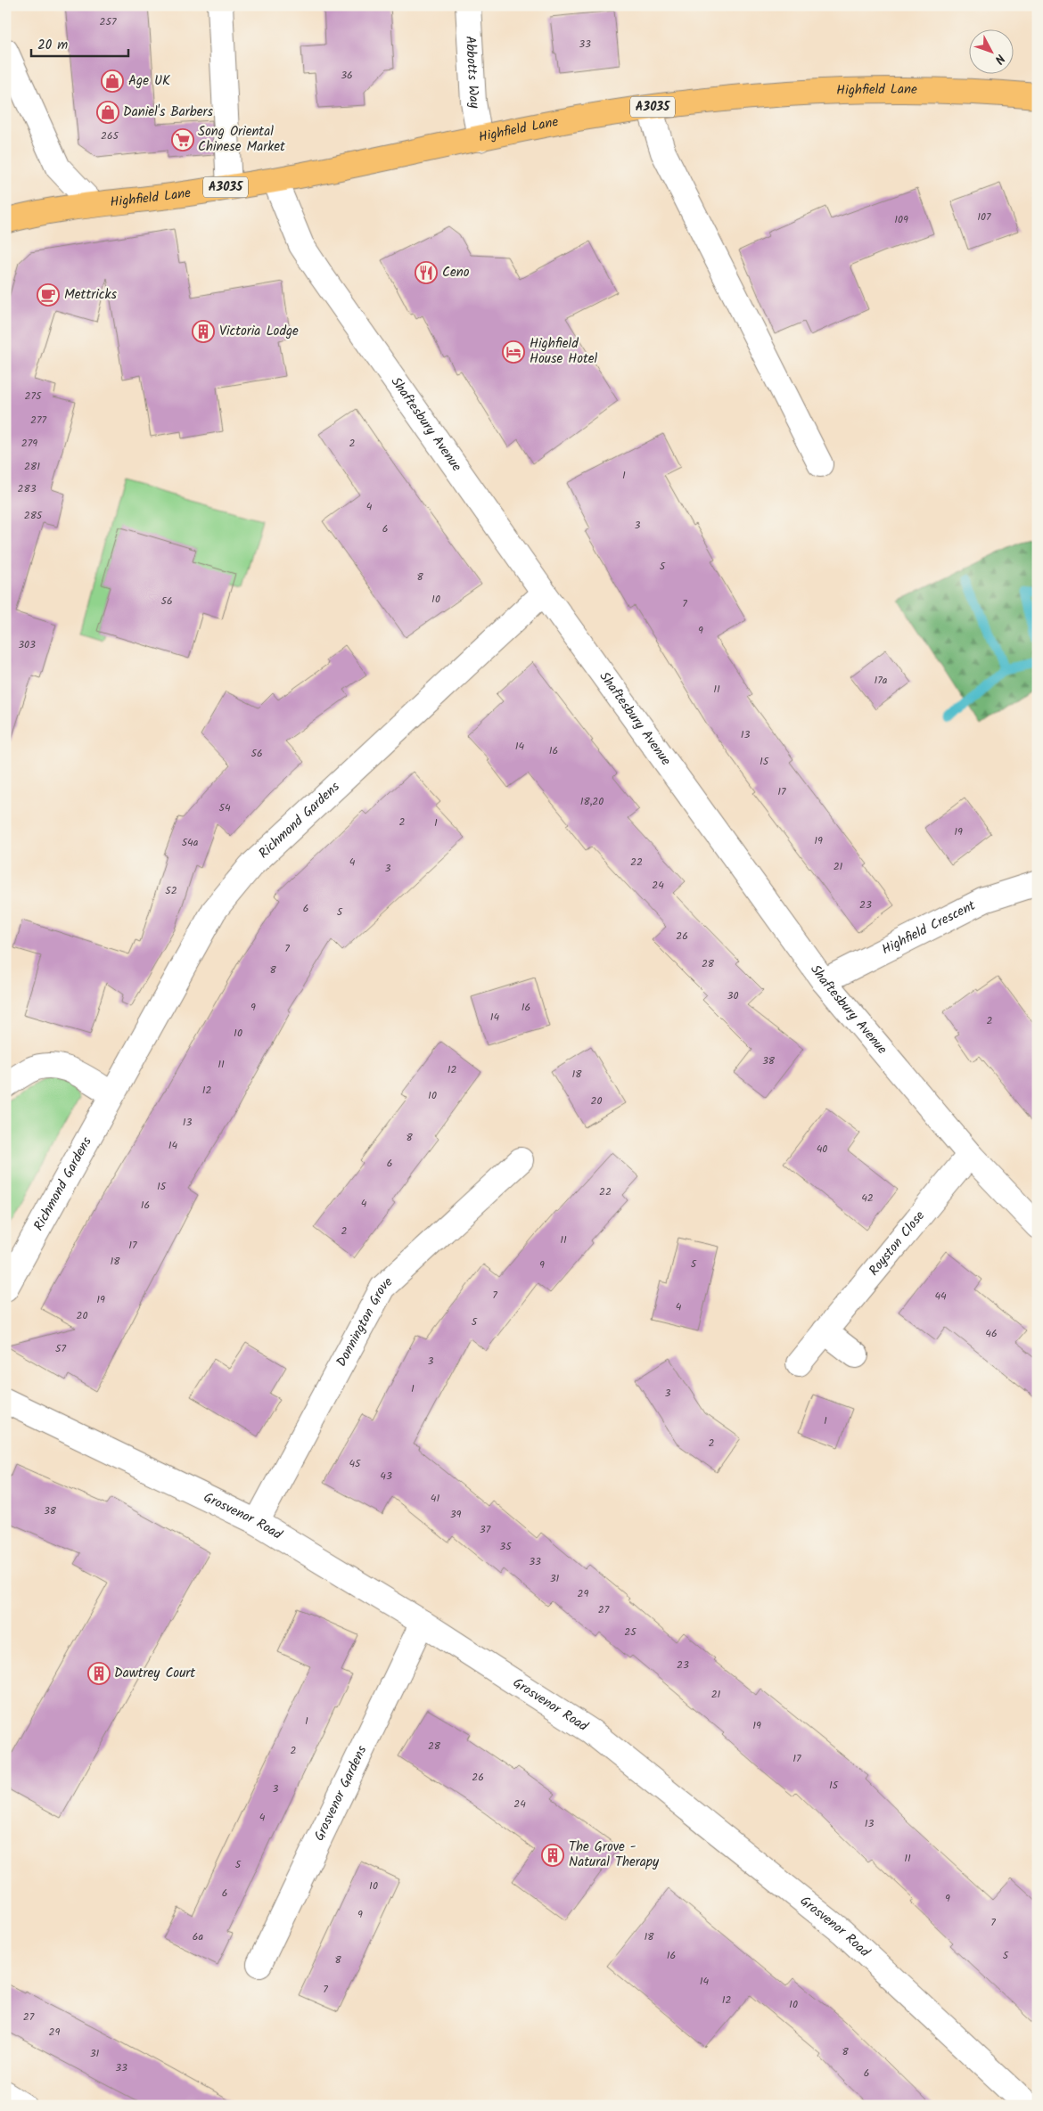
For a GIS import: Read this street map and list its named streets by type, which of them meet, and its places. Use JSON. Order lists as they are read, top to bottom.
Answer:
{
  "streets": {
    "main road": ["Highfield Lane", "A3035"],
    "street": [
      "Abbotts Way",
      "Shaftesbury Avenue",
      "Richmond Gardens",
      "Highfield Crescent",
      "Royston Close",
      "Donnington Grove",
      "Grosvenor Road",
      "Grosvenor Gardens"
    ]
  },
  "crossings": [
    ["Abbotts Way", "Highfield Lane"],
    ["Highfield Lane", "Shaftesbury Avenue"],
    ["Shaftesbury Avenue", "Richmond Gardens"],
    ["Shaftesbury Avenue", "Highfield Crescent"],
    ["Shaftesbury Avenue", "Royston Close"],
    ["Donnington Grove", "Grosvenor Road"],
    ["Grosvenor Road", "Grosvenor Gardens"]
  ],
  "places": {
    "shop": ["Age UK", "Daniel's Barbers"],
    "supermarket": ["Song Oriental Chinese Market"],
    "restaurant": ["Ceno"],
    "cafe": ["Mettricks"],
    "building": ["Victoria Lodge", "Dawtrey Court", "The Grove - Natural Therapy"],
    "hotel": ["Highfield House Hotel"]
  },
  "house_numbers": [
    "257",
    "33",
    "36",
    "265",
    "107",
    "109",
    "275",
    "277",
    "279",
    "2",
    "281",
    "1",
    "283",
    "4",
    "285",
    "3",
    "6",
    "5",
    "8",
    "10",
    "56",
    "7",
    "9",
    "303",
    "17a",
    "11",
    "13",
    "14",
    "16",
    "56",
    "15",
    "17",
    "18,20",
    "54",
    "2",
    "1",
    "19",
    "19",
    "54a",
    "4",
    "22",
    "21",
    "3",
    "24",
    "52",
    "23",
    "6",
    "5",
    "26",
    "7",
    "28",
    "8",
    "30",
    "9",
    "16",
    "14",
    "2",
    "10",
    "38",
    "11",
    "12",
    "18",
    "12",
    "10",
    "20",
    "13",
    "8",
    "14",
    "40",
    "6",
    "15",
    "22",
    "42",
    "4",
    "16",
    "2",
    "11",
    "17",
    "18",
    "5",
    "9",
    "7",
    "44",
    "19",
    "4",
    "20",
    "5",
    "46",
    "57",
    "3",
    "1",
    "3",
    "1",
    "2",
    "45",
    "43",
    "41",
    "38",
    "39",
    "37",
    "35",
    "33",
    "31",
    "29",
    "27",
    "25",
    "23",
    "21",
    "1",
    "19",
    "28",
    "2",
    "17",
    "26",
    "15",
    "3",
    "24",
    "4",
    "13",
    "11",
    "5",
    "10",
    "6",
    "9",
    "9",
    "7",
    "6a",
    "18",
    "16",
    "5",
    "8",
    "14",
    "7",
    "12",
    "10",
    "27",
    "29",
    "8",
    "31",
    "33",
    "6"
  ],
  "scale_bar": "20 m",
  "north": "bottom right"
}
